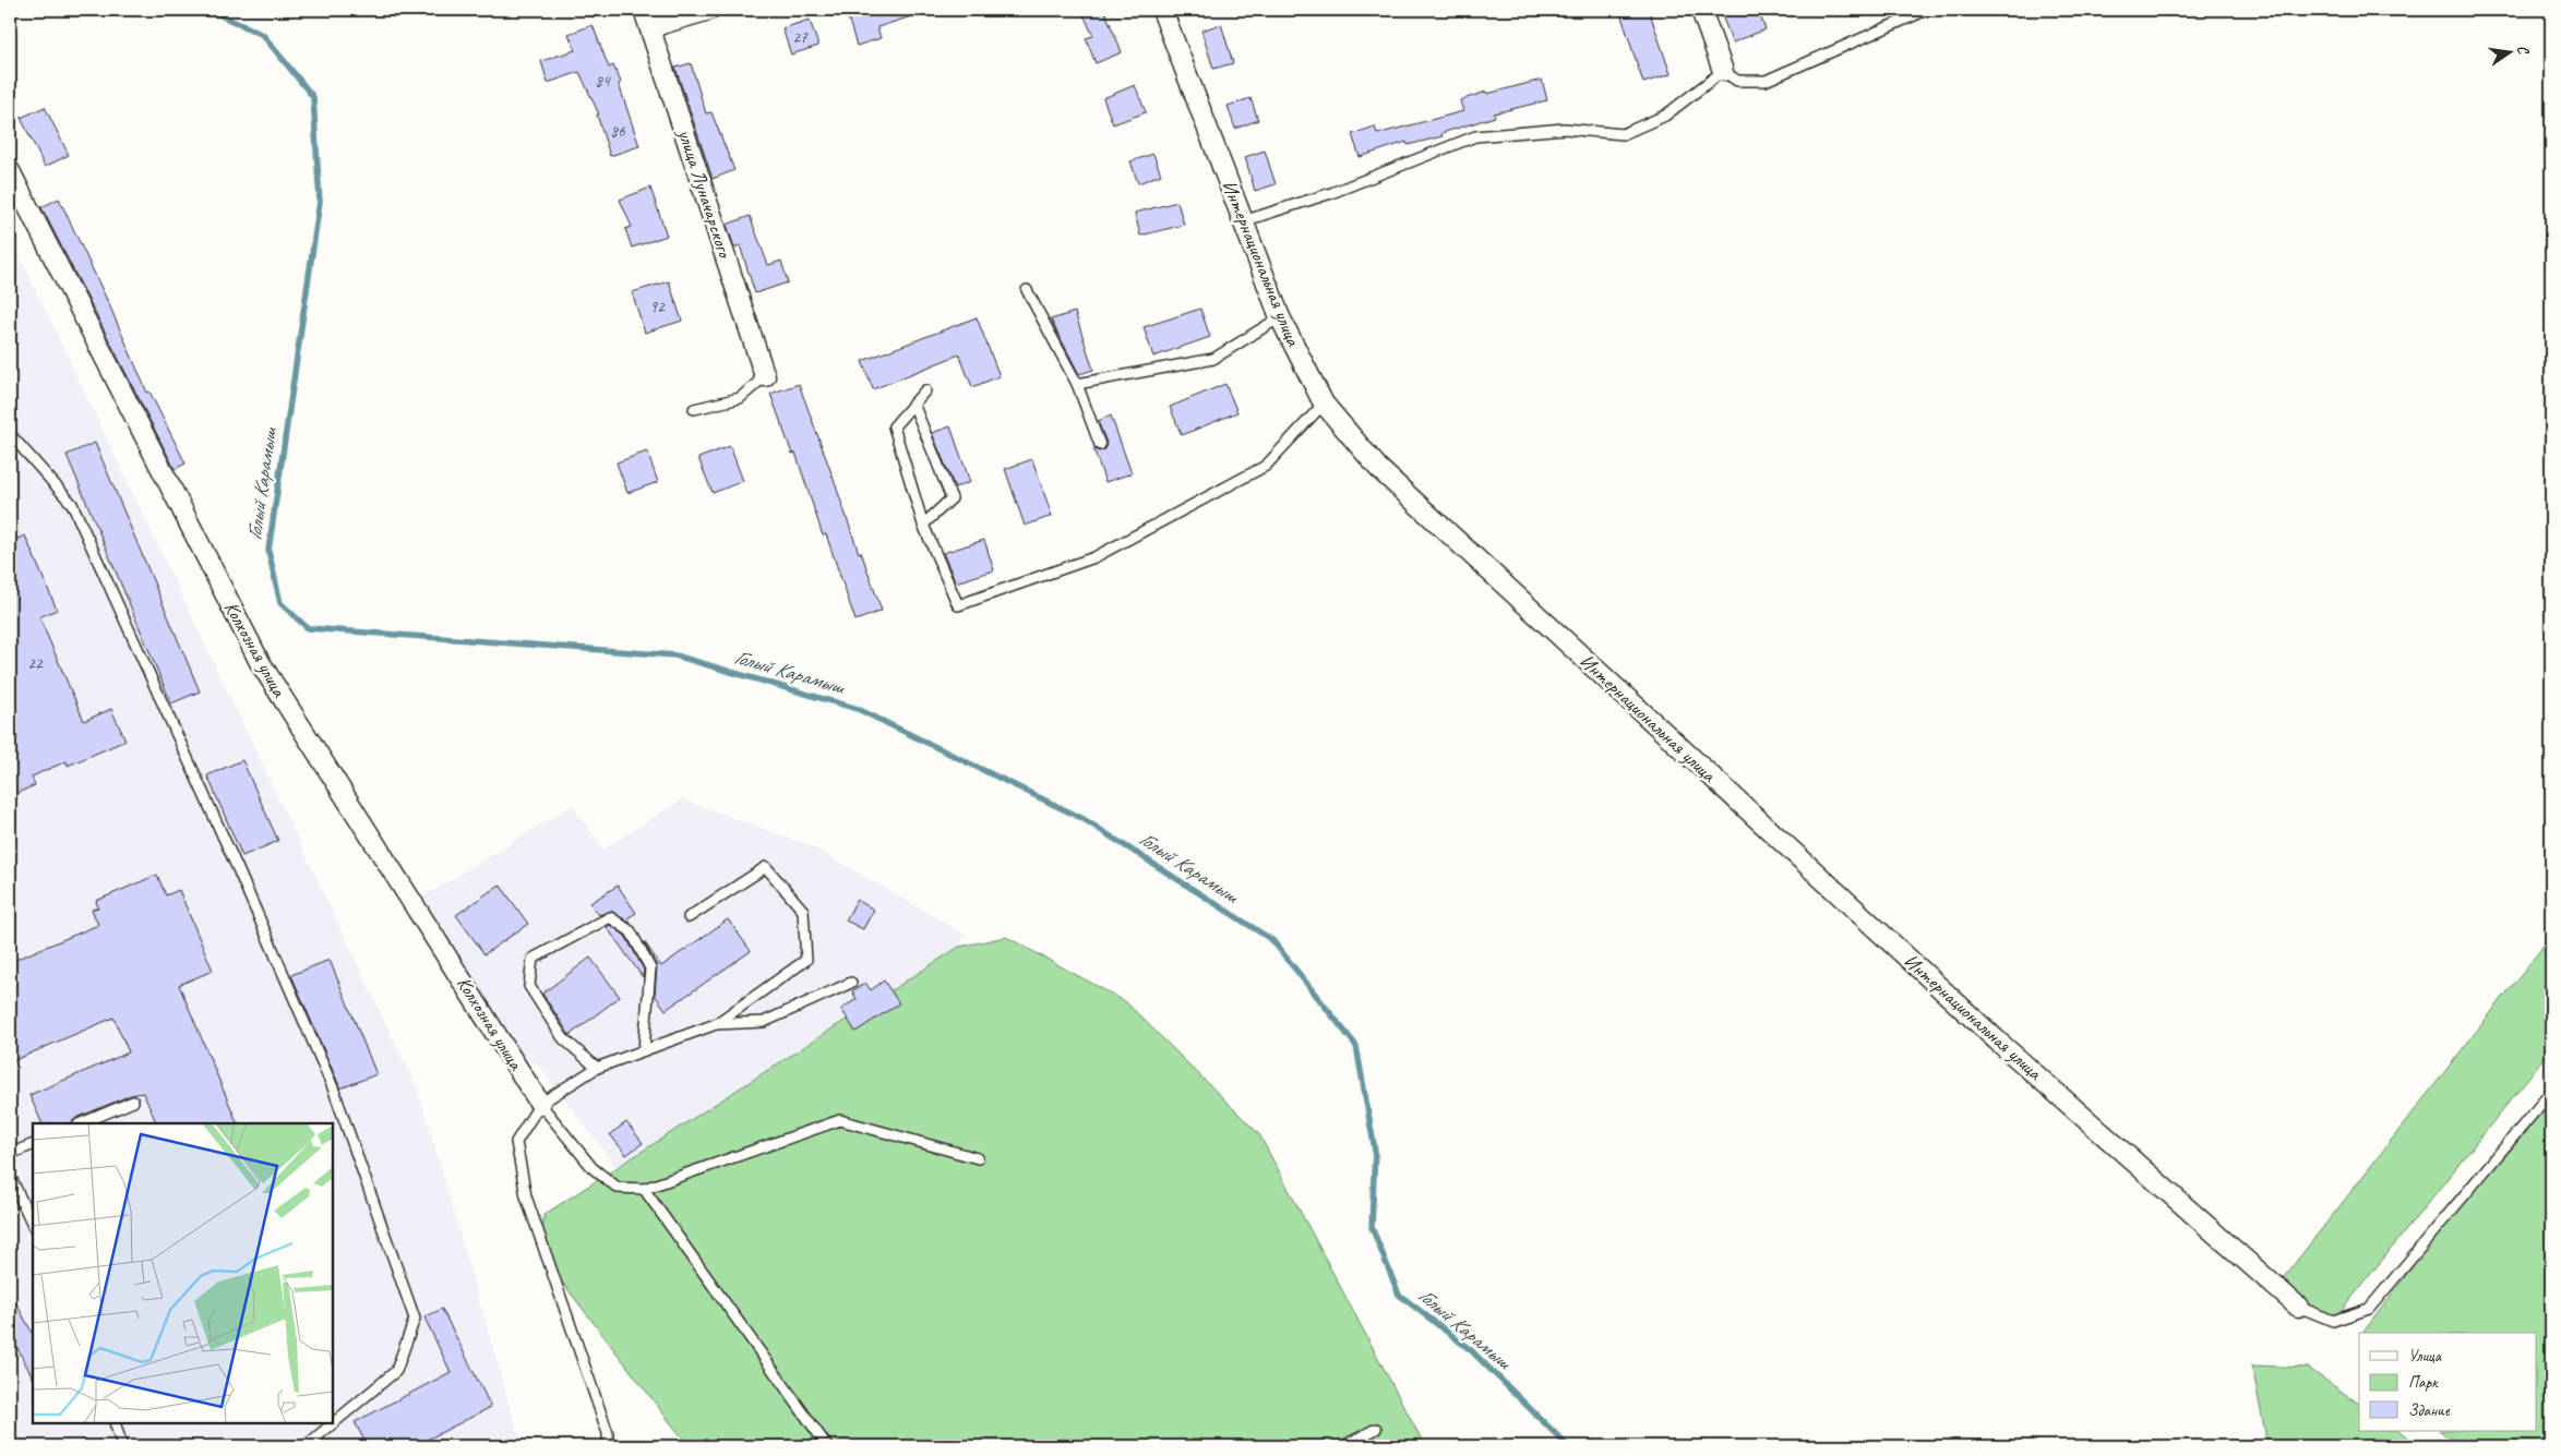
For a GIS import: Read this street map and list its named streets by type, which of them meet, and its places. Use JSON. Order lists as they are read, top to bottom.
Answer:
{
  "streets": {
    "street": ["улица Луначарского", "Интернациональная улица", "Колхозная улица"]
  },
  "water": ["Голый Карамыш"],
  "house_numbers": [
    "27",
    "84",
    "86",
    "92",
    "22"
  ],
  "legend": ["Улица", "Парк", "Здание"],
  "north": "right"
}
